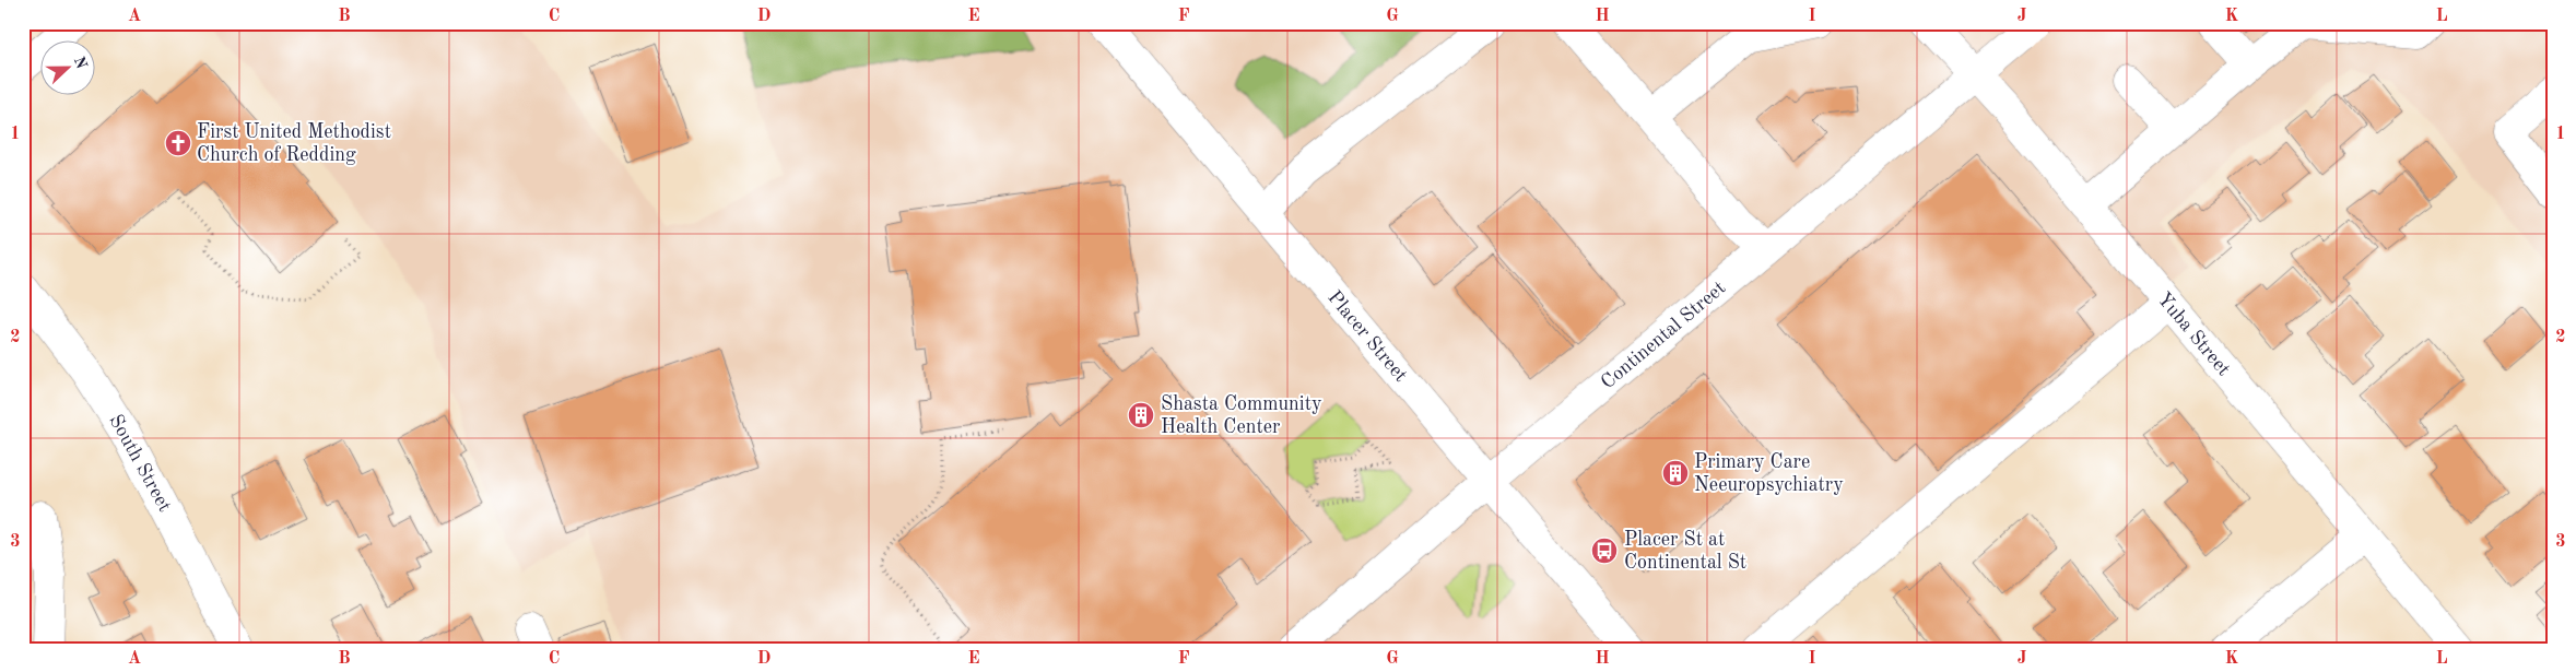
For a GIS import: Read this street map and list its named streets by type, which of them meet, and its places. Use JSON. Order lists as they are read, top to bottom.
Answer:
{
  "streets": {
    "street": [
      "Yuba Street",
      "Continental Street",
      "Placer Street",
      "South Street"
    ]
  },
  "crossings": [
    ["Yuba Street", "Continental Street"],
    ["Continental Street", "Placer Street"]
  ],
  "places": {
    "church": ["First United Methodist Church of Redding"],
    "building": ["Shasta Community Health Center", "Primary Care Neeuropsychiatry"],
    "bus stop": ["Placer St at Continental St"]
  },
  "north": "right",
  "grid": {
    "columns": [
      "A",
      "B",
      "C",
      "D",
      "E",
      "F",
      "G",
      "H",
      "I",
      "J",
      "K",
      "L"
    ],
    "rows": ["1", "2", "3"]
  }
}
